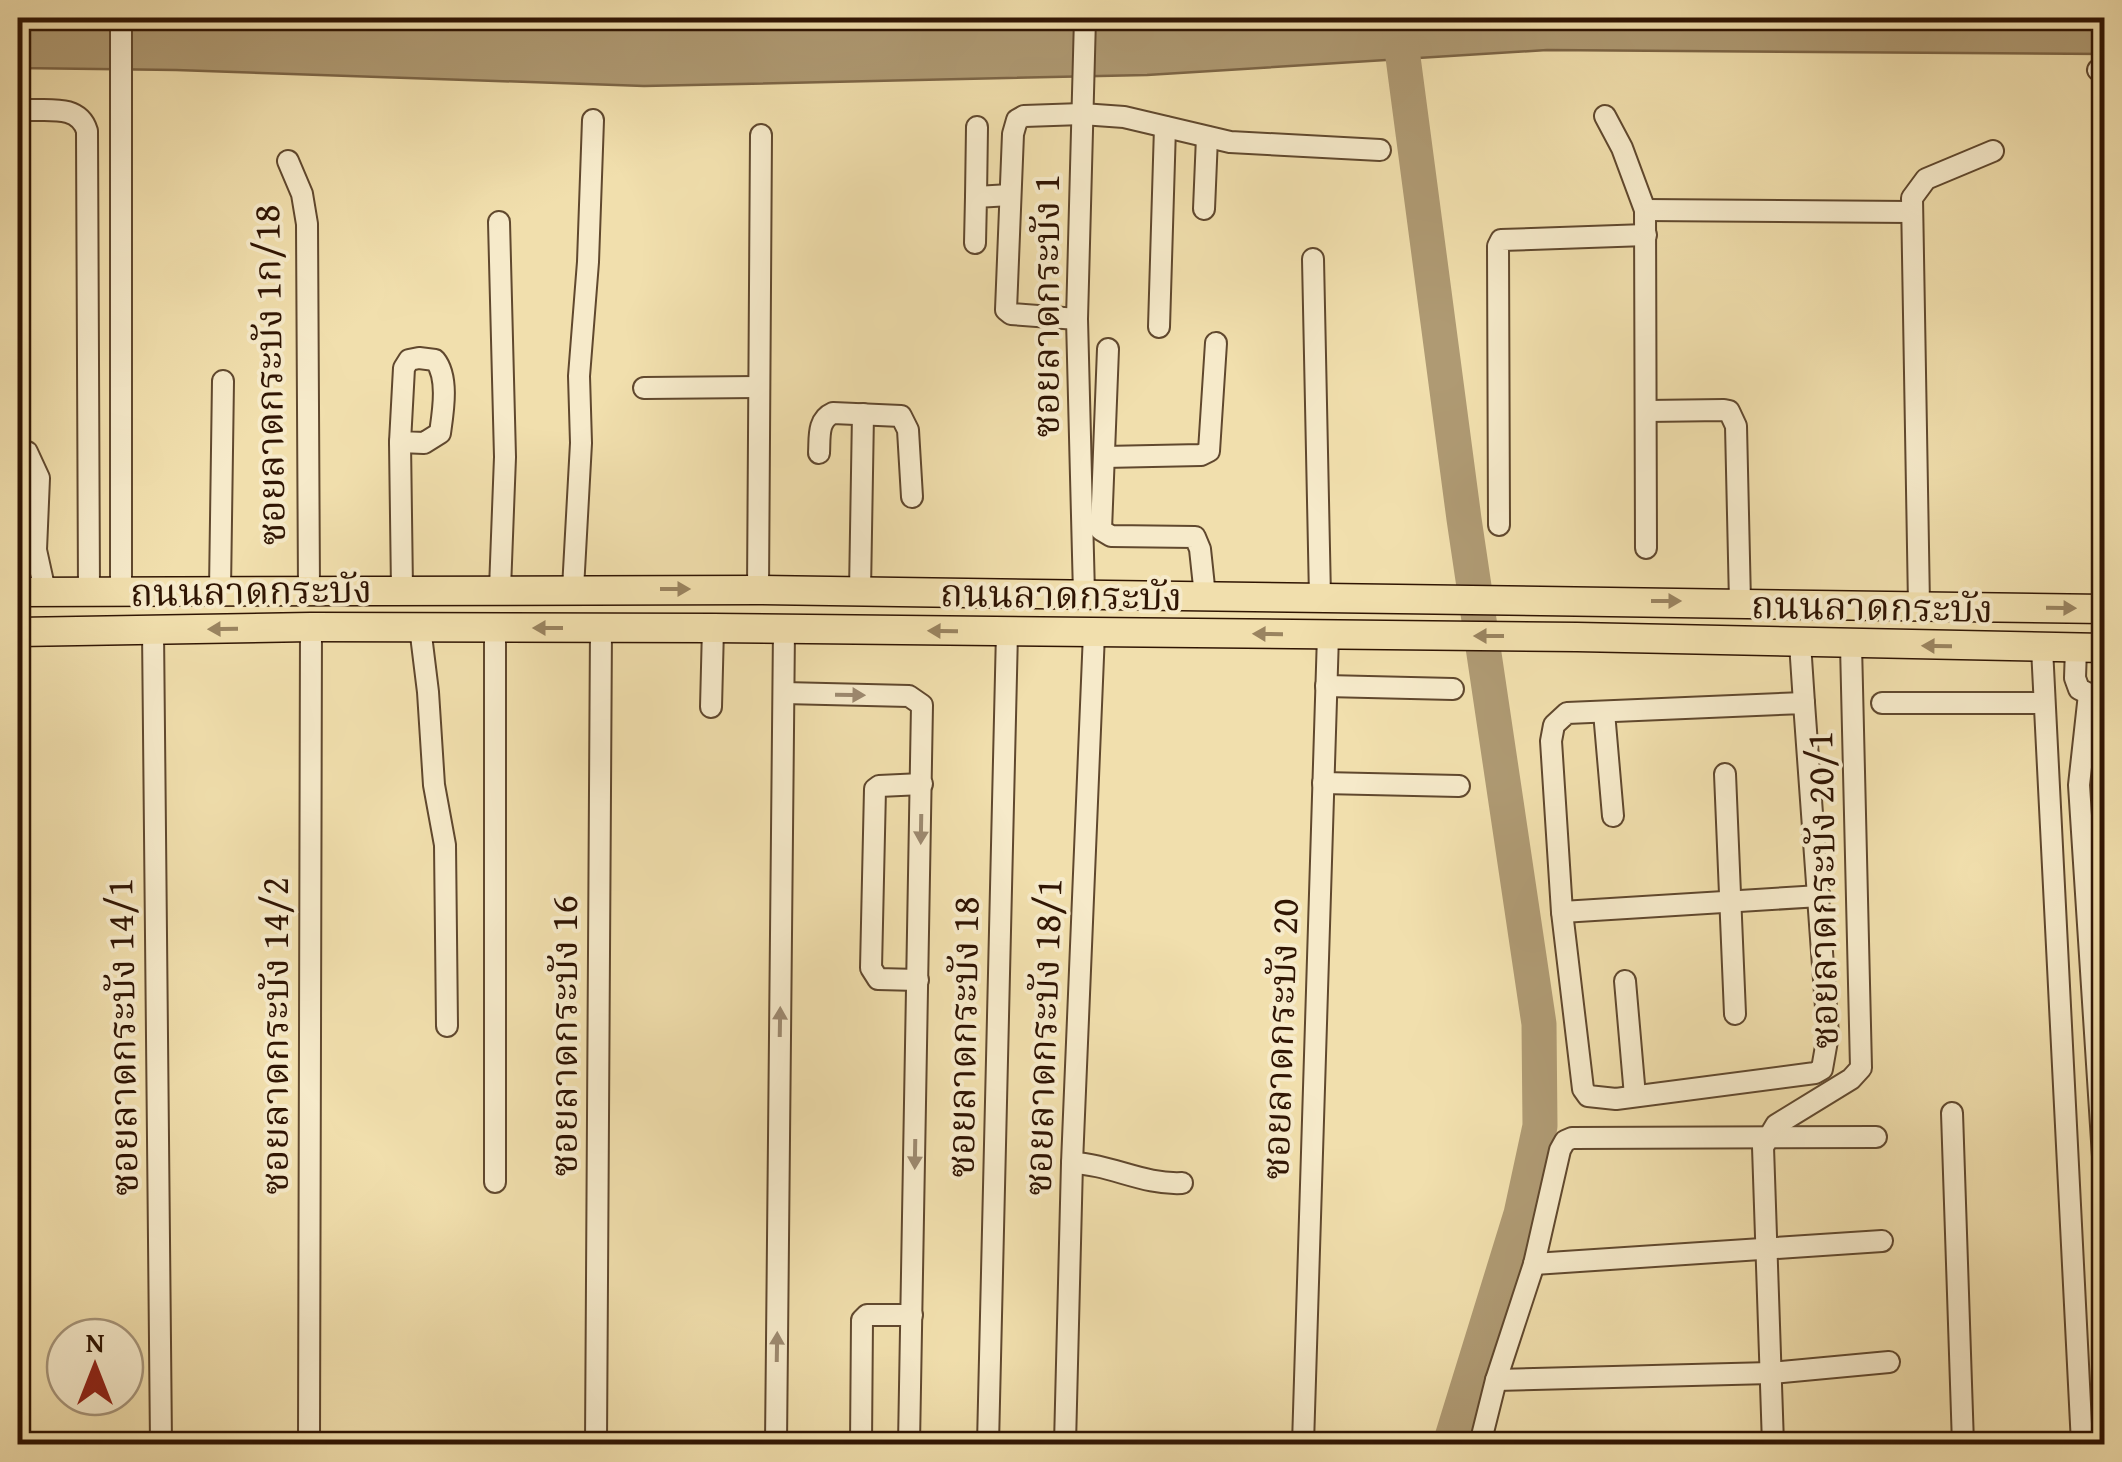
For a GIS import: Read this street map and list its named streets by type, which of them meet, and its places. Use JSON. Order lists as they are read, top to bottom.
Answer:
{
  "streets": {
    "main road": ["ถนนลาดกระบัง"],
    "street": [
      "ซอยลาดกระบัง 1",
      "ซอยลาดกระบัง 1ก/18",
      "ซอยลาดกระบัง 20/1",
      "ซอยลาดกระบัง 14/2",
      "ซอยลาดกระบัง 16",
      "ซอยลาดกระบัง 14/1",
      "ซอยลาดกระบัง 18",
      "ซอยลาดกระบัง 18/1",
      "ซอยลาดกระบัง 20"
    ]
  },
  "crossings": [
    ["ซอยลาดกระบัง 1", "ถนนลาดกระบัง"],
    ["ซอยลาดกระบัง 1ก/18", "ถนนลาดกระบัง"],
    ["ถนนลาดกระบัง", "ซอยลาดกระบัง 20/1"],
    ["ถนนลาดกระบัง", "ซอยลาดกระบัง 14/2"],
    ["ถนนลาดกระบัง", "ซอยลาดกระบัง 16"],
    ["ถนนลาดกระบัง", "ซอยลาดกระบัง 14/1"],
    ["ถนนลาดกระบัง", "ซอยลาดกระบัง 18"],
    ["ถนนลาดกระบัง", "ซอยลาดกระบัง 18/1"],
    ["ถนนลาดกระบัง", "ซอยลาดกระบัง 20"]
  ],
  "north": "top"
}
